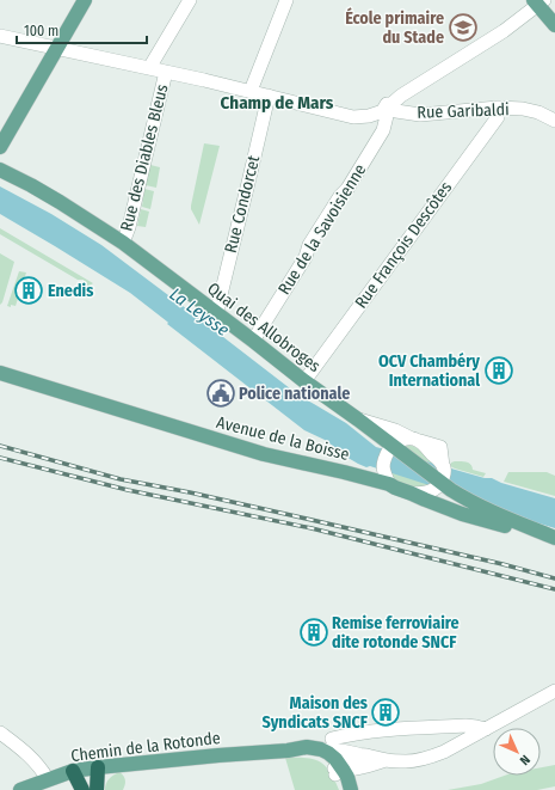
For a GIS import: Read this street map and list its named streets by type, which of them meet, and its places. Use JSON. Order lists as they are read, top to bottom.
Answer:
{
  "streets": {
    "main road": ["Quai des Allobroges", "Avenue de la Boisse", "Chemin de la Rotonde"],
    "street": [
      "Rue Garibaldi",
      "Rue des Diables Bleus",
      "Rue Condorcet",
      "Rue de la Savoisienne",
      "Rue François Descôtes"
    ]
  },
  "crossings": [
    ["Rue Garibaldi", "Rue de la Savoisienne"],
    ["Rue Garibaldi", "Rue François Descôtes"],
    ["Rue des Diables Bleus", "Quai des Allobroges"],
    ["Rue Condorcet", "Quai des Allobroges"],
    ["Rue de la Savoisienne", "Quai des Allobroges"],
    ["Rue François Descôtes", "Quai des Allobroges"],
    ["Quai des Allobroges", "Avenue de la Boisse"]
  ],
  "districts": ["Champ de Mars"],
  "water": ["La Leysse"],
  "places": {
    "school or university": ["École primaire du Stade"],
    "building": [
      "Enedis",
      "OCV Chambéry International",
      "Remise ferroviaire dite rotonde SNCF",
      "Maison des Syndicats SNCF"
    ],
    "public building": ["Police nationale"]
  },
  "scale_bar": "100 m",
  "north": "bottom right"
}
